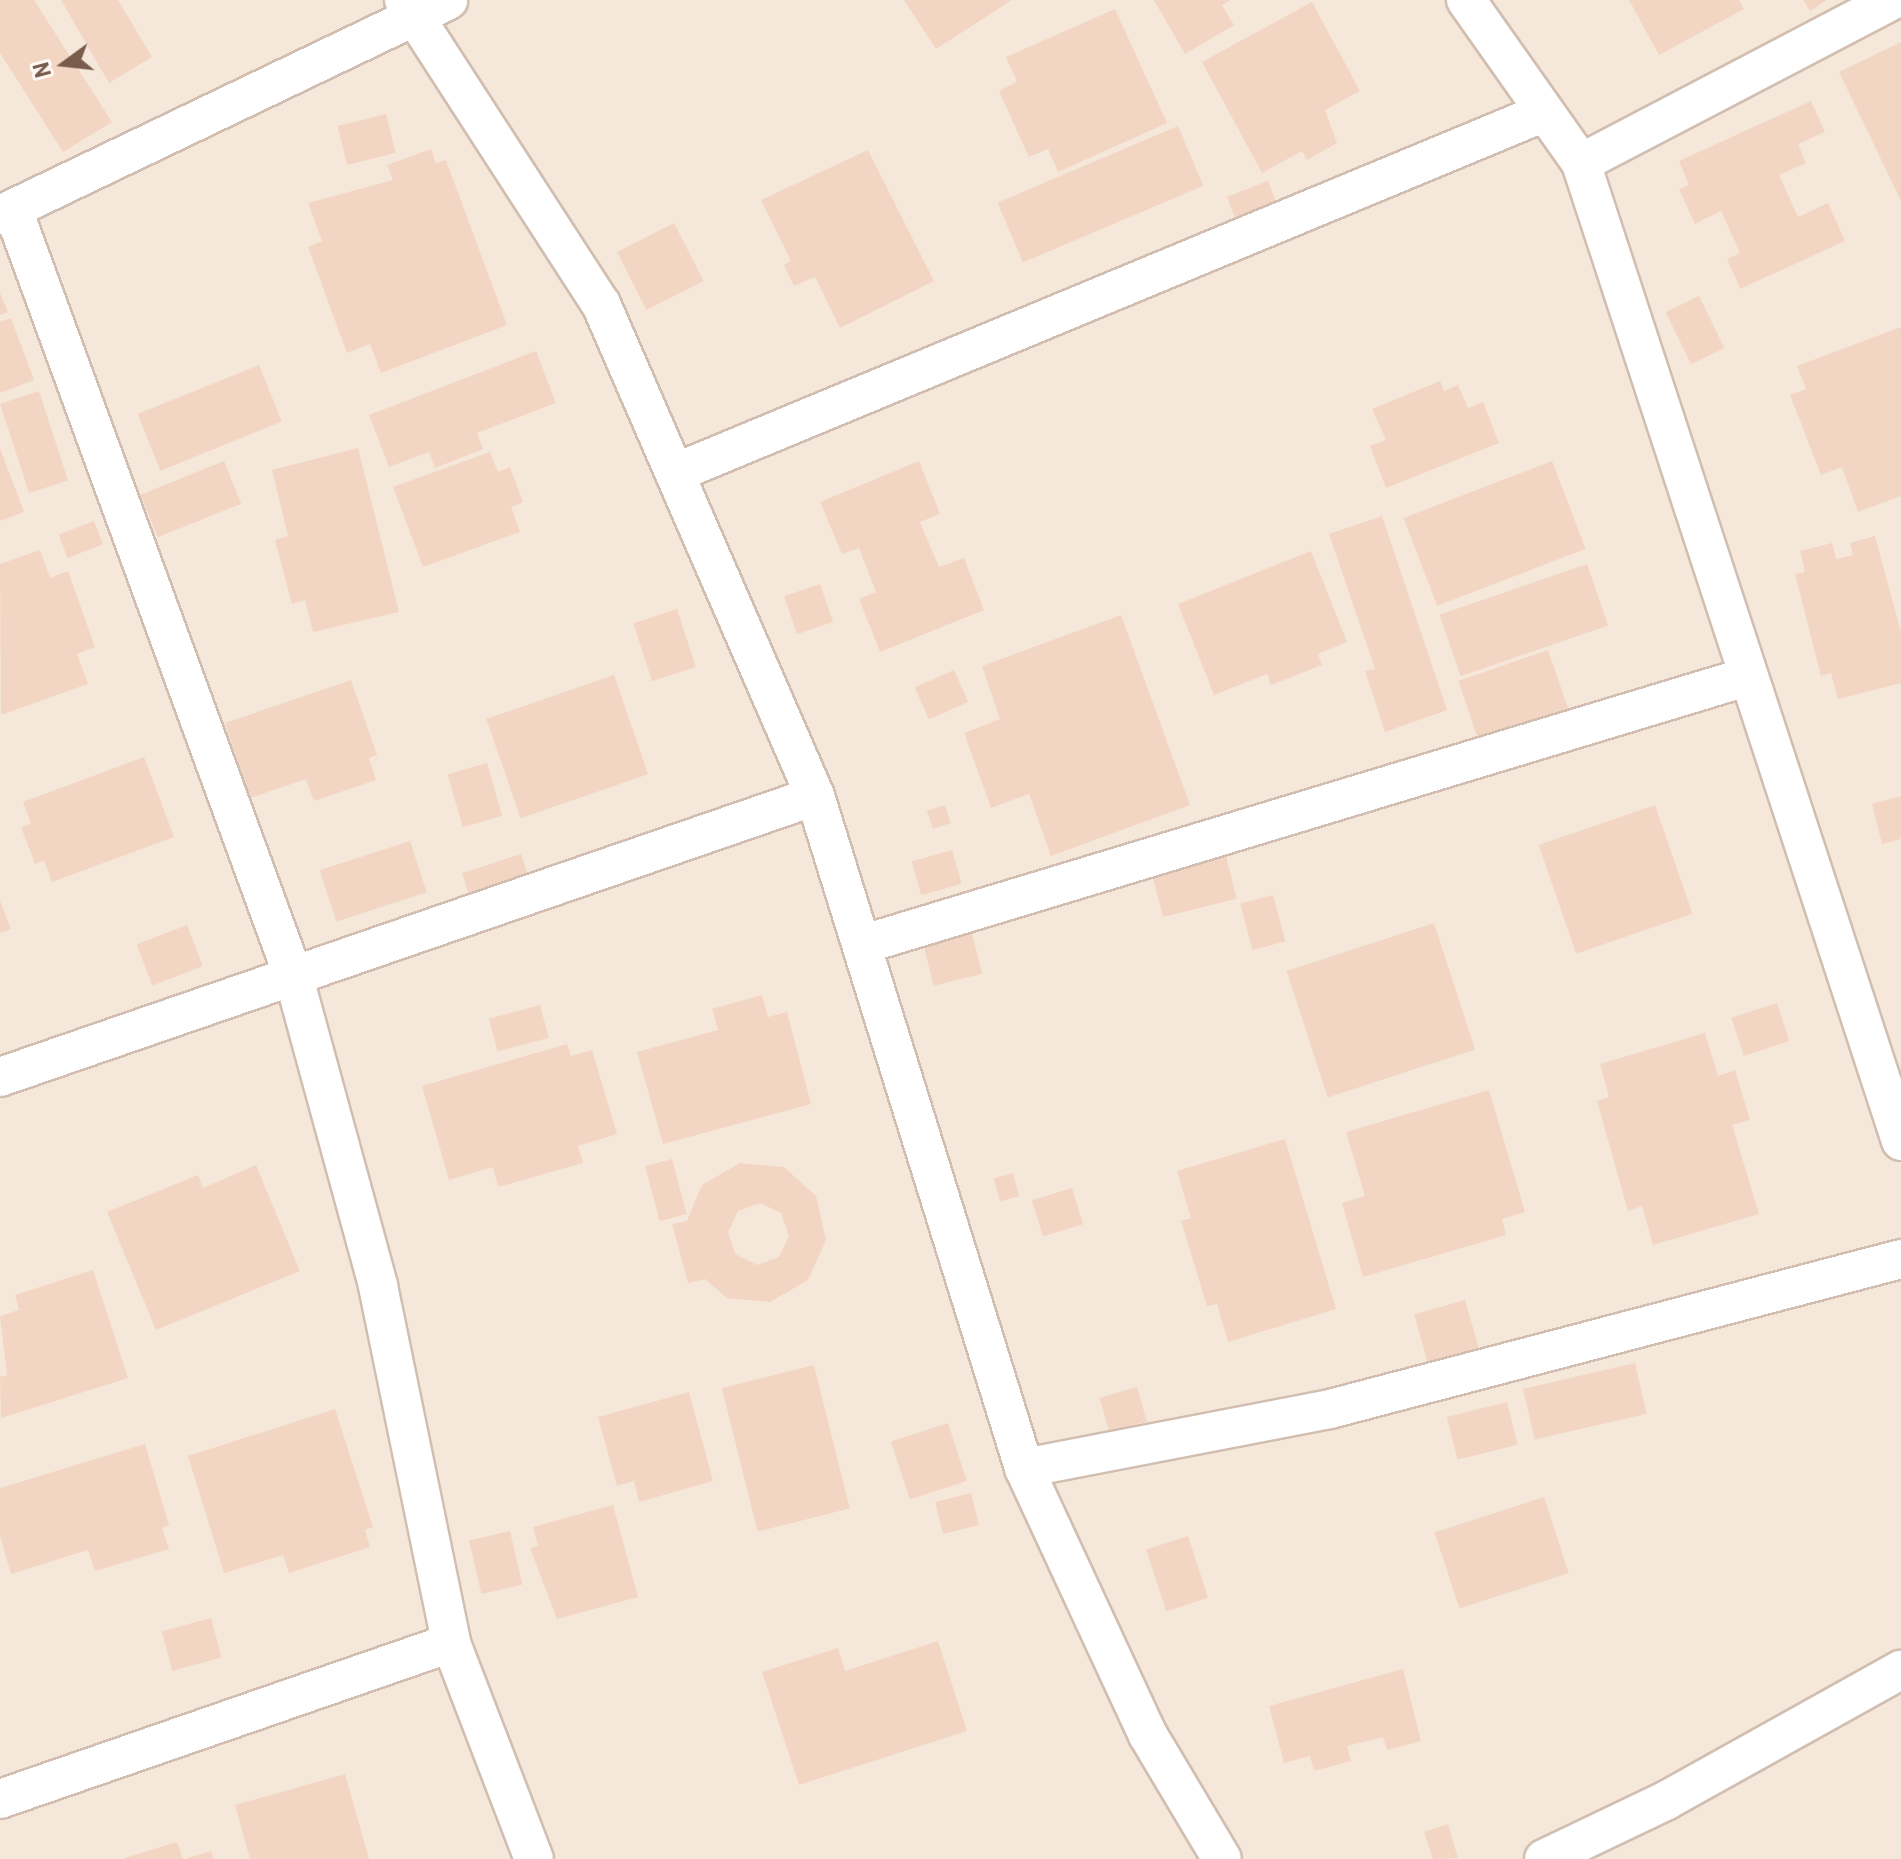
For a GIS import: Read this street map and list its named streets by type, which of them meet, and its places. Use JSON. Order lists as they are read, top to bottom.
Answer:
{
  "north": "left"
}
